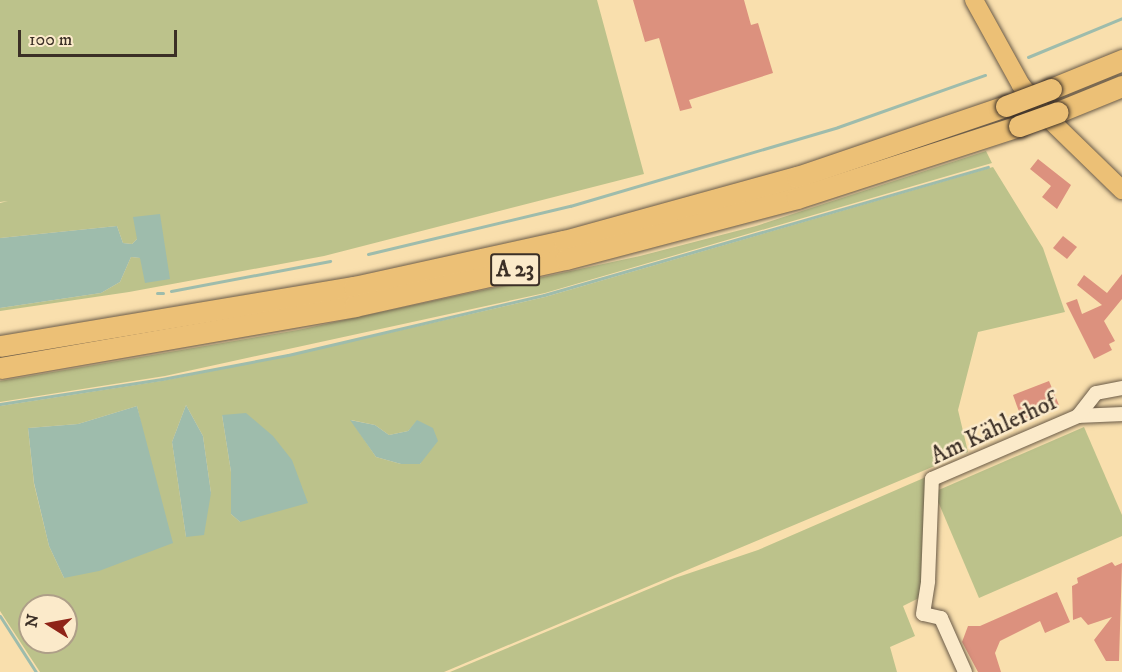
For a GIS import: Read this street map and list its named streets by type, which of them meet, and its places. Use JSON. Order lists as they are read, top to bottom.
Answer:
{
  "streets": {
    "highway": ["A 23"],
    "street": ["Am Kählerhof"]
  },
  "scale_bar": "100 m",
  "north": "left"
}
